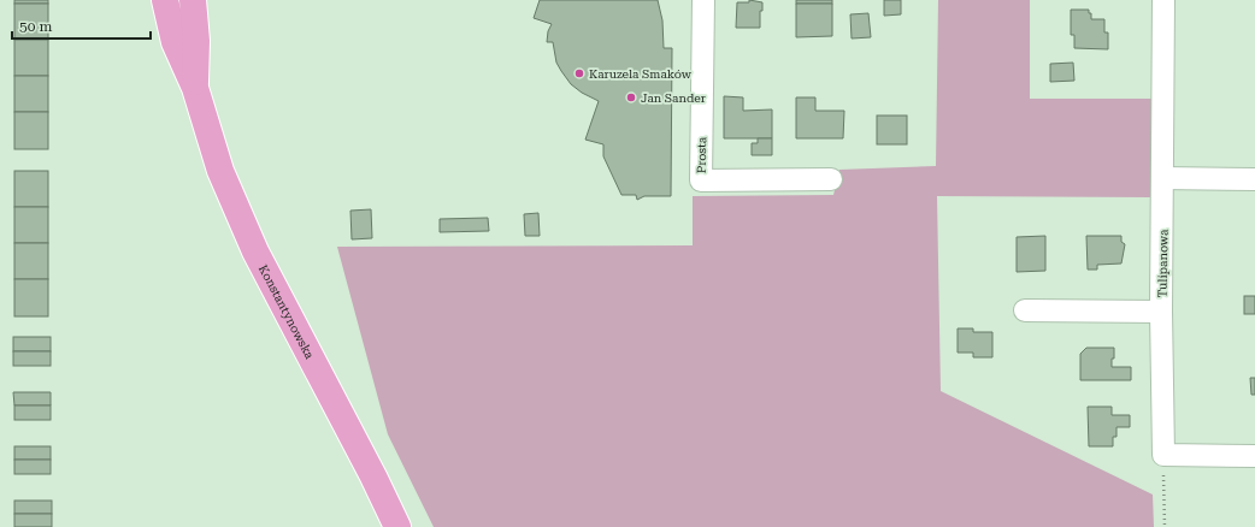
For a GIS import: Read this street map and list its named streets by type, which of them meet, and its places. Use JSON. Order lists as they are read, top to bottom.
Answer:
{
  "streets": {
    "main road": ["Konstantynowska"],
    "street": ["Prosta", "Tulipanowa"]
  },
  "places": ["Karuzela Smaków", "Jan Sander"],
  "scale_bar": "50 m"
}
